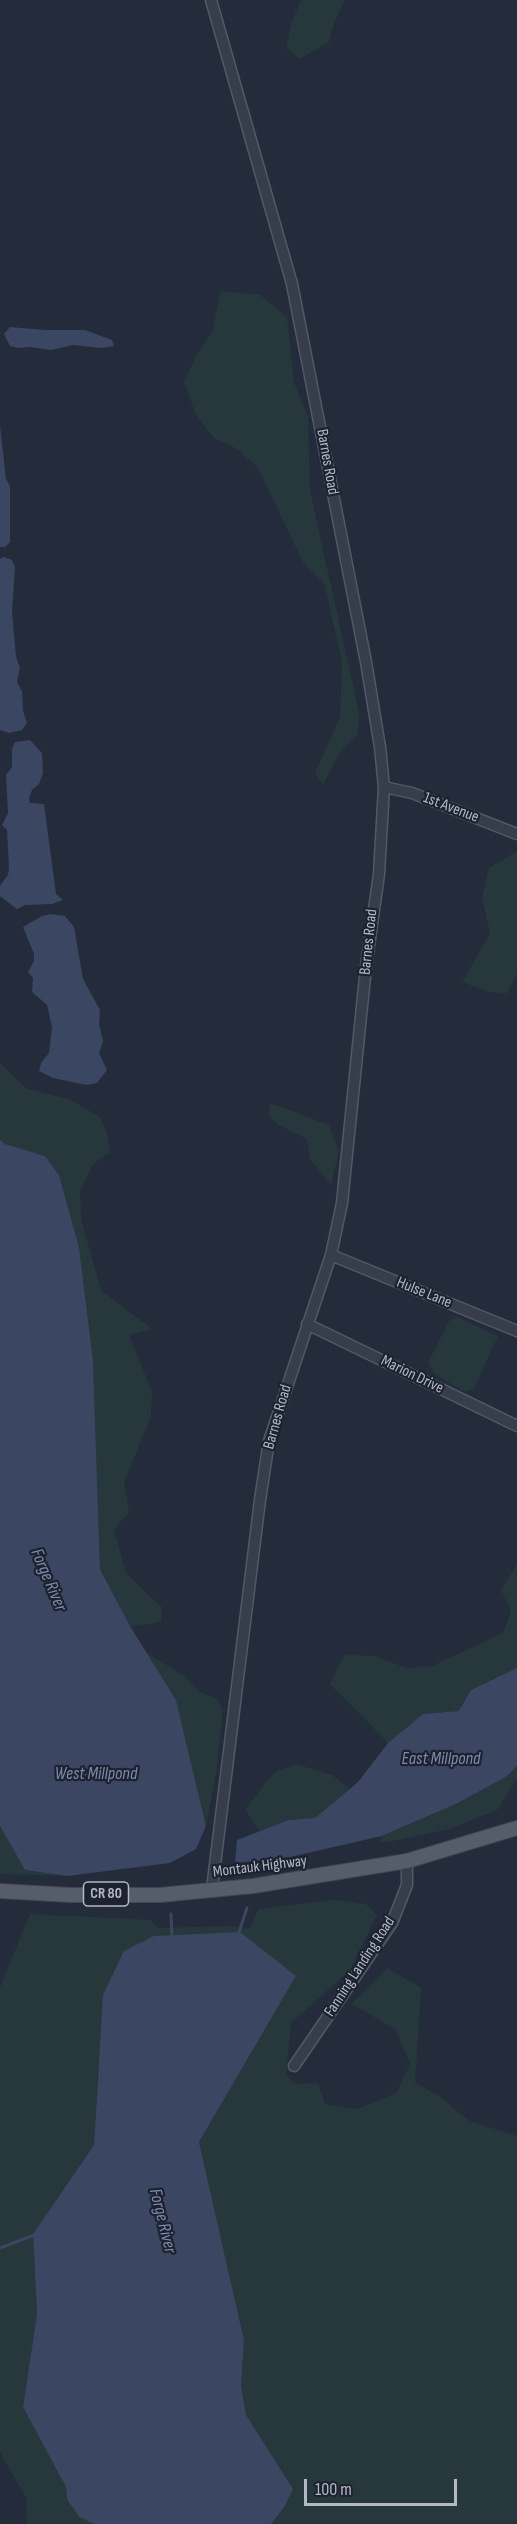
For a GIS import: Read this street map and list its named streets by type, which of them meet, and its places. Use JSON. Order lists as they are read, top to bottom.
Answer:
{
  "streets": {
    "main road": ["Montauk Highway", "CR 80"],
    "street": [
      "Barnes Road",
      "1st Avenue",
      "Hulse Lane",
      "Marion Drive",
      "Fanning Landing Road"
    ]
  },
  "crossings": [
    ["Barnes Road", "1st Avenue"],
    ["Barnes Road", "Hulse Lane"],
    ["Barnes Road", "Marion Drive"],
    ["Barnes Road", "Montauk Highway"],
    ["Montauk Highway", "Fanning Landing Road"]
  ],
  "water": ["Forge River", "East Millpond", "West Millpond"],
  "scale_bar": "100 m"
}
